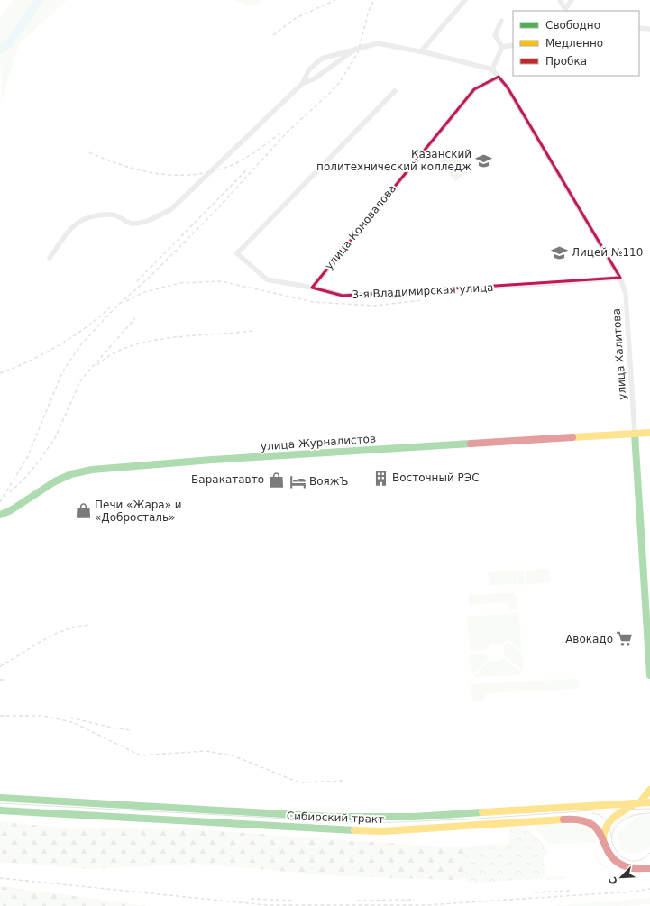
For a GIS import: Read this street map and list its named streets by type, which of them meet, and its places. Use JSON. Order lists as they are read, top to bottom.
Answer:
{
  "streets": {
    "main road": ["улица Халитова", "улица Журналистов", "Сибирский тракт"],
    "street": ["улица Коновалова", "3-я Владимирская улица"]
  },
  "crossings": [
    ["улица Коновалова", "3-я Владимирская улица"],
    ["улица Коновалова", "улица Халитова"],
    ["3-я Владимирская улица", "улица Халитова"],
    ["улица Халитова", "улица Журналистов"]
  ],
  "places": {
    "school or university": ["Казанский политехнический колледж", "Лицей №110"],
    "building": ["Восточный РЭС"],
    "shop": ["Баракатавто", "Печи «Жара» и «Добросталь»"],
    "hotel": ["ВояжЪ"],
    "supermarket": ["Авокадо"]
  },
  "legend": ["Свободно", "Медленно", "Пробка"],
  "north": "bottom left"
}
